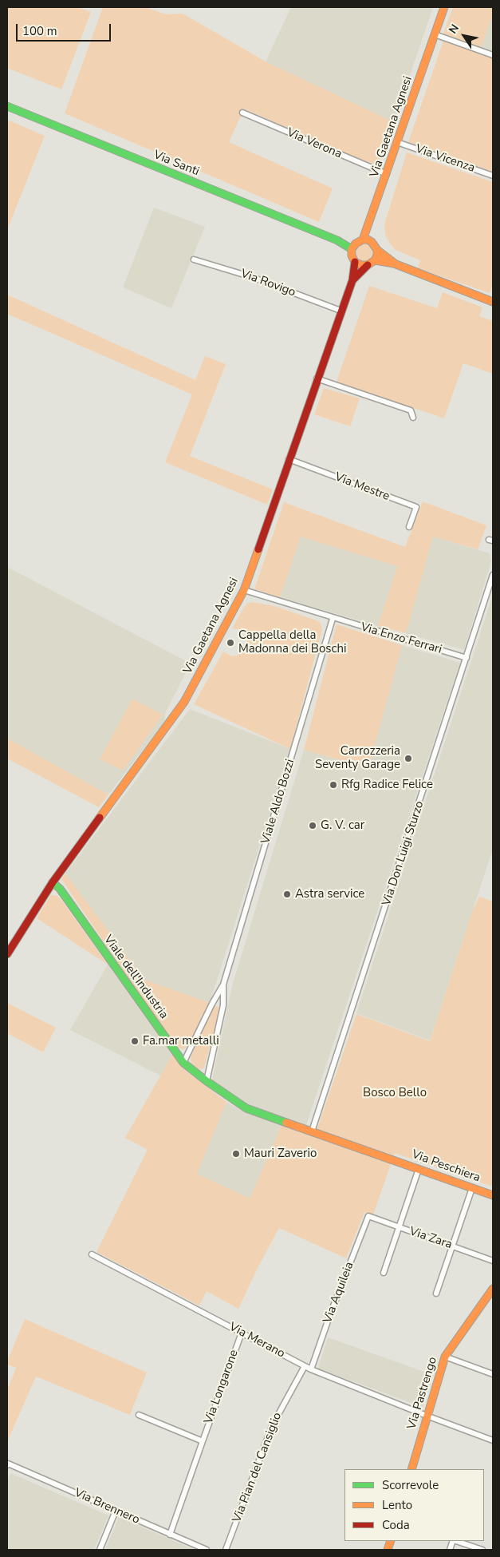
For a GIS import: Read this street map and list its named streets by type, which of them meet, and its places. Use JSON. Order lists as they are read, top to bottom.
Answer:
{
  "streets": {
    "street": [
      "Via Gaetana Agnesi",
      "Via Verona",
      "Via Vicenza",
      "Via Santi",
      "Via Rovigo",
      "Via Mestre",
      "Via Enzo Ferrari",
      "Viale Aldo Bozzi",
      "Via Don Luigi Sturzo",
      "Viale dell'Industria",
      "Via Peschiera",
      "Via Zara",
      "Via Aquileia",
      "Via Merano",
      "Via Longarone",
      "Via Pastrengo",
      "Via Pian del Cansiglio",
      "Via Brennero"
    ]
  },
  "crossings": [
    ["Via Gaetana Agnesi", "Via Verona"],
    ["Via Gaetana Agnesi", "Via Vicenza"],
    ["Via Gaetana Agnesi", "Via Santi"],
    ["Via Gaetana Agnesi", "Via Rovigo"],
    ["Via Gaetana Agnesi", "Via Mestre"],
    ["Via Gaetana Agnesi", "Via Enzo Ferrari"],
    ["Via Gaetana Agnesi", "Viale dell'Industria"],
    ["Via Enzo Ferrari", "Viale Aldo Bozzi"],
    ["Via Enzo Ferrari", "Via Don Luigi Sturzo"],
    ["Viale Aldo Bozzi", "Viale dell'Industria"],
    ["Via Don Luigi Sturzo", "Viale dell'Industria"],
    ["Via Don Luigi Sturzo", "Via Peschiera"],
    ["Viale dell'Industria", "Via Peschiera"],
    ["Via Zara", "Via Aquileia"],
    ["Via Aquileia", "Via Merano"],
    ["Via Merano", "Via Longarone"],
    ["Via Merano", "Via Pastrengo"],
    ["Via Merano", "Via Pian del Cansiglio"],
    ["Via Longarone", "Via Brennero"]
  ],
  "parks": ["Bosco Bello"],
  "places": [
    "Cappella della Madonna dei Boschi",
    "Carrozzeria Seventy Garage",
    "Rfg Radice Felice",
    "G. V. car",
    "Astra service",
    "Fa.mar metalli",
    "Mauri Zaverio"
  ],
  "legend": ["Scorrevole", "Lento", "Coda"],
  "scale_bar": "100 m",
  "north": "top left"
}
